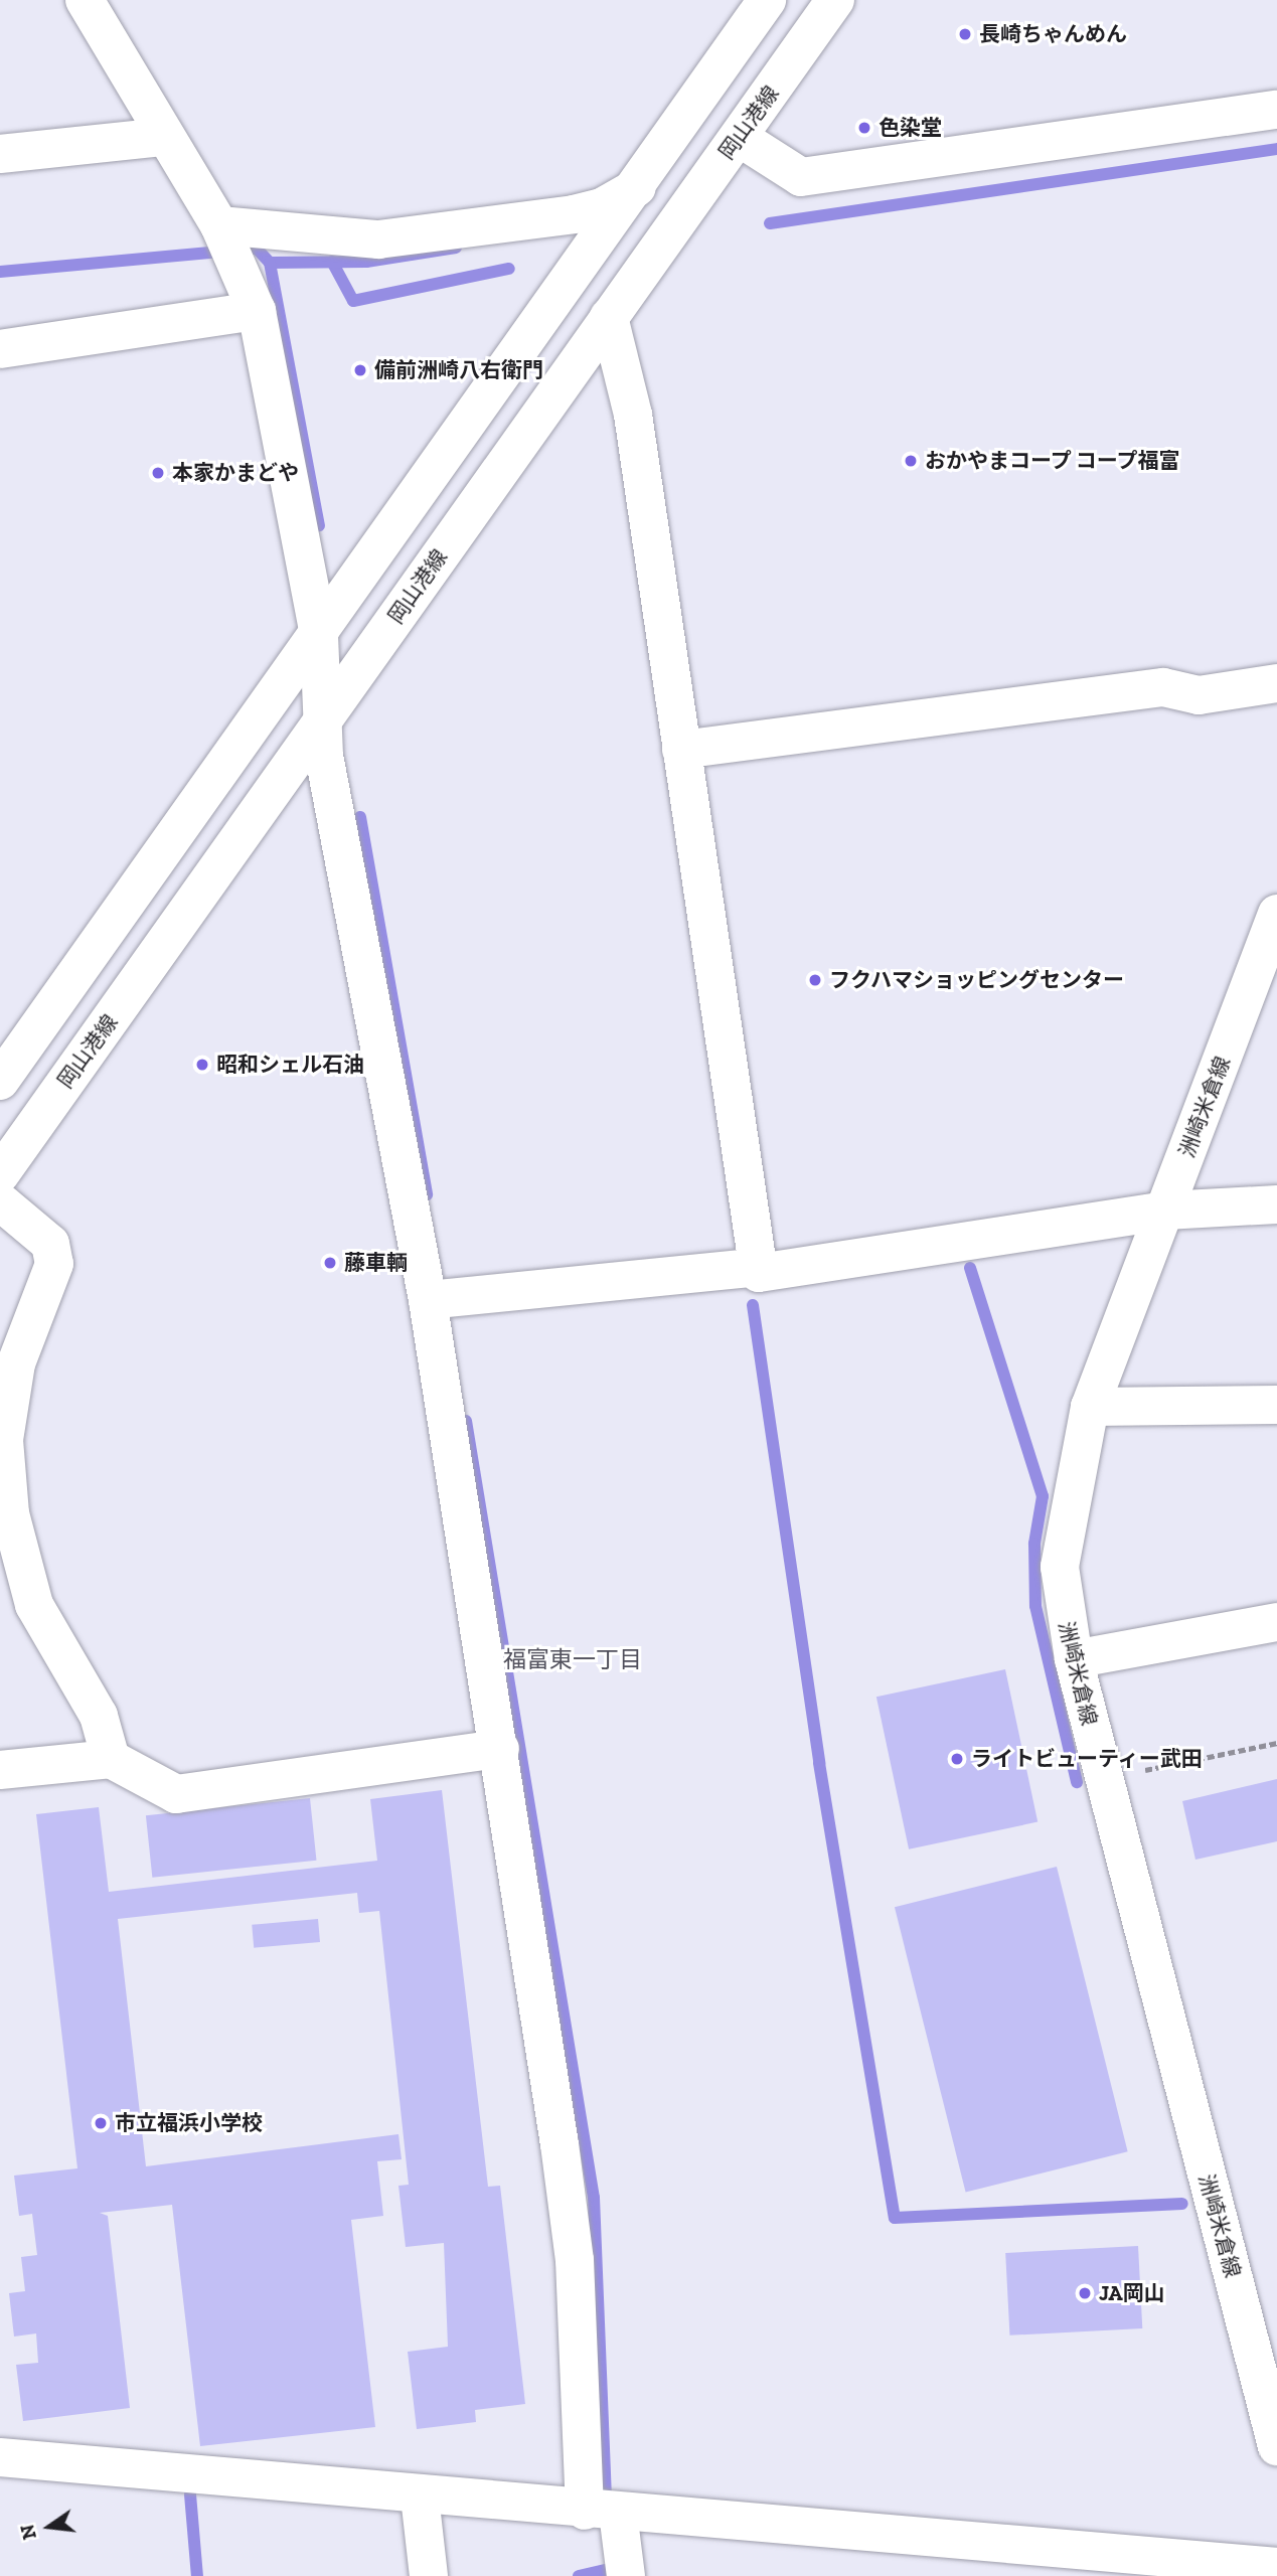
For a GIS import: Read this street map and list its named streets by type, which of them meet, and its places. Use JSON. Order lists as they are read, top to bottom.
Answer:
{
  "streets": {
    "street": ["岡山港線", "洲崎米倉線"]
  },
  "districts": ["福富東一丁目"],
  "places": [
    "長崎ちゃんめん",
    "色染堂",
    "備前洲崎八右衛門",
    "おかやまコープ コープ福富",
    "本家かまどや",
    "フクハマショッピングセンター",
    "昭和シェル石油",
    "藤車輌",
    "ライトビューティー武田",
    "市立福浜小学校",
    "JA岡山"
  ],
  "north": "left"
}
